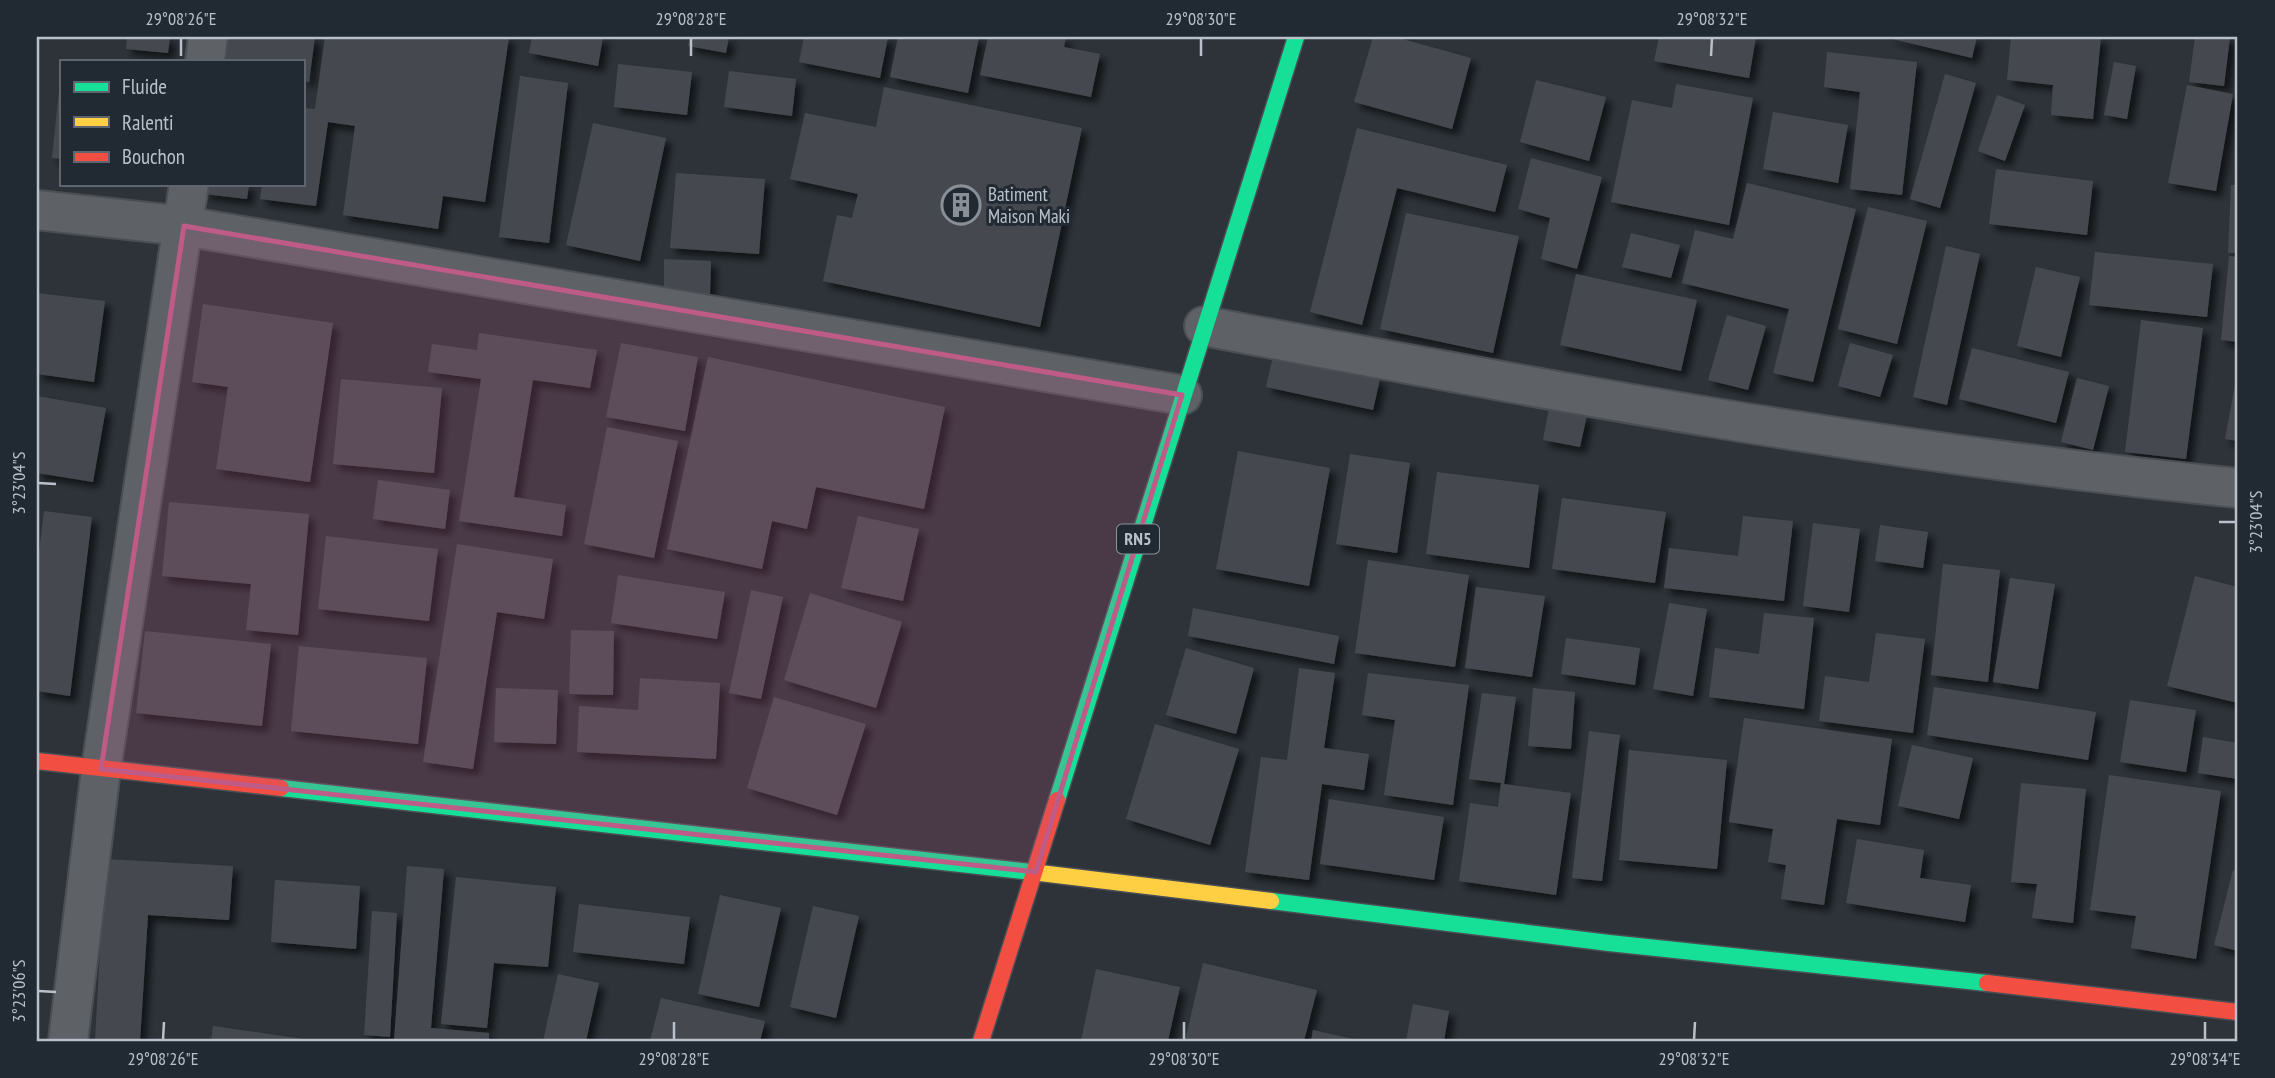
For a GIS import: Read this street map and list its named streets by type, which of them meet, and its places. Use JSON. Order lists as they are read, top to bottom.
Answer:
{
  "streets": {
    "main road": ["RN5"]
  },
  "places": {
    "building": ["Batiment Maison Maki"]
  },
  "legend": ["Fluide", "Ralenti", "Bouchon"],
  "coordinates": [
    "29°08'26\"E",
    "29°08'28\"E",
    "29°08'30\"E",
    "29°08'32\"E",
    "3°23'04\"S",
    "3°23'06\"S",
    "29°08'34\"E"
  ]
}
